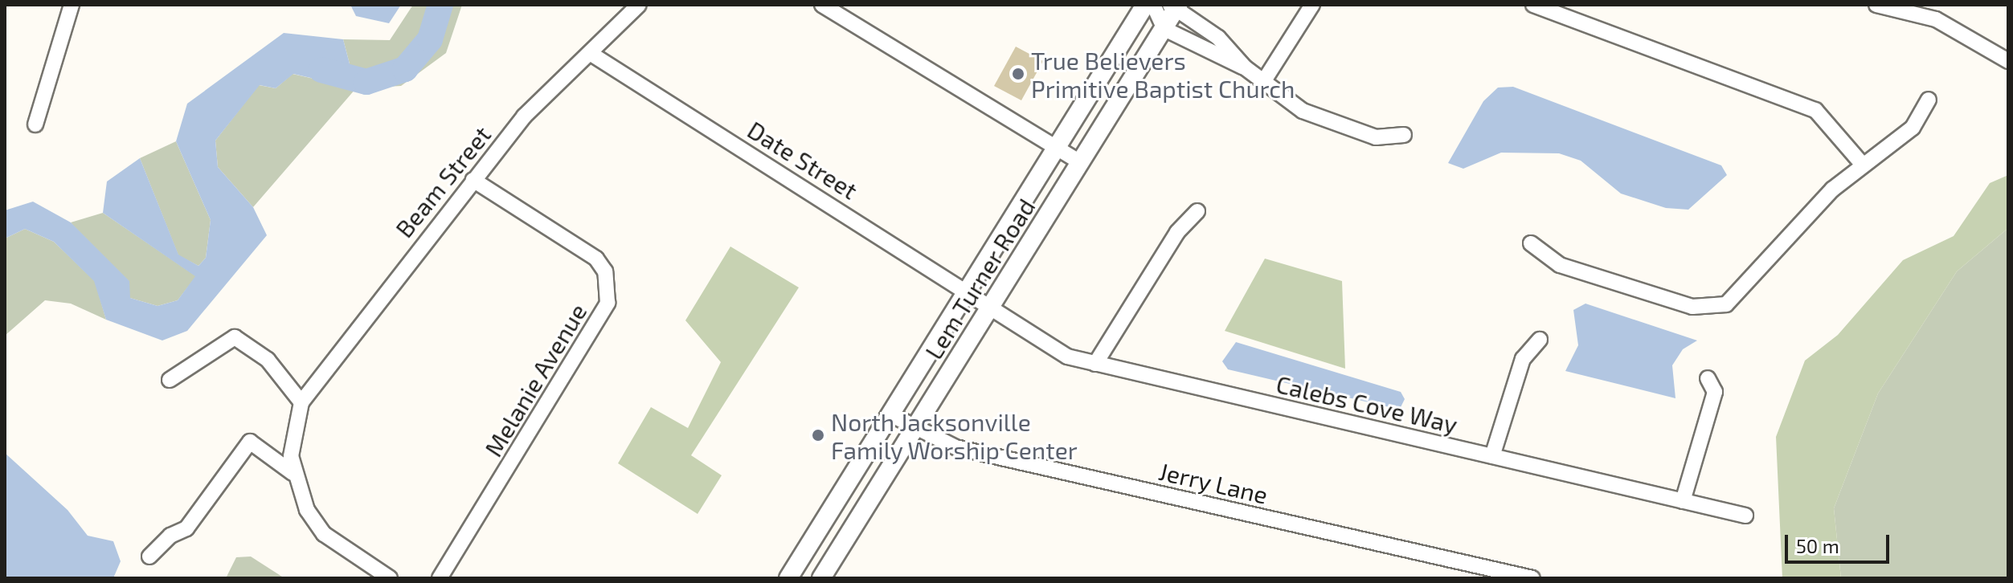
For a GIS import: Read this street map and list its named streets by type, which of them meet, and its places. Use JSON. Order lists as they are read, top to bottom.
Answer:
{
  "streets": {
    "main road": ["Lem Turner Road"],
    "street": [
      "Date Street",
      "Beam Street",
      "Melanie Avenue",
      "Calebs Cove Way",
      "Jerry Lane"
    ]
  },
  "crossings": [
    ["Date Street", "Beam Street"],
    ["Date Street", "Lem Turner Road"],
    ["Date Street", "Calebs Cove Way"],
    ["Beam Street", "Melanie Avenue"],
    ["Lem Turner Road", "Calebs Cove Way"],
    ["Lem Turner Road", "Jerry Lane"]
  ],
  "places": ["True Believers Primitive Baptist Church", "North Jacksonville Family Worship Center"],
  "scale_bar": "50 m"
}
